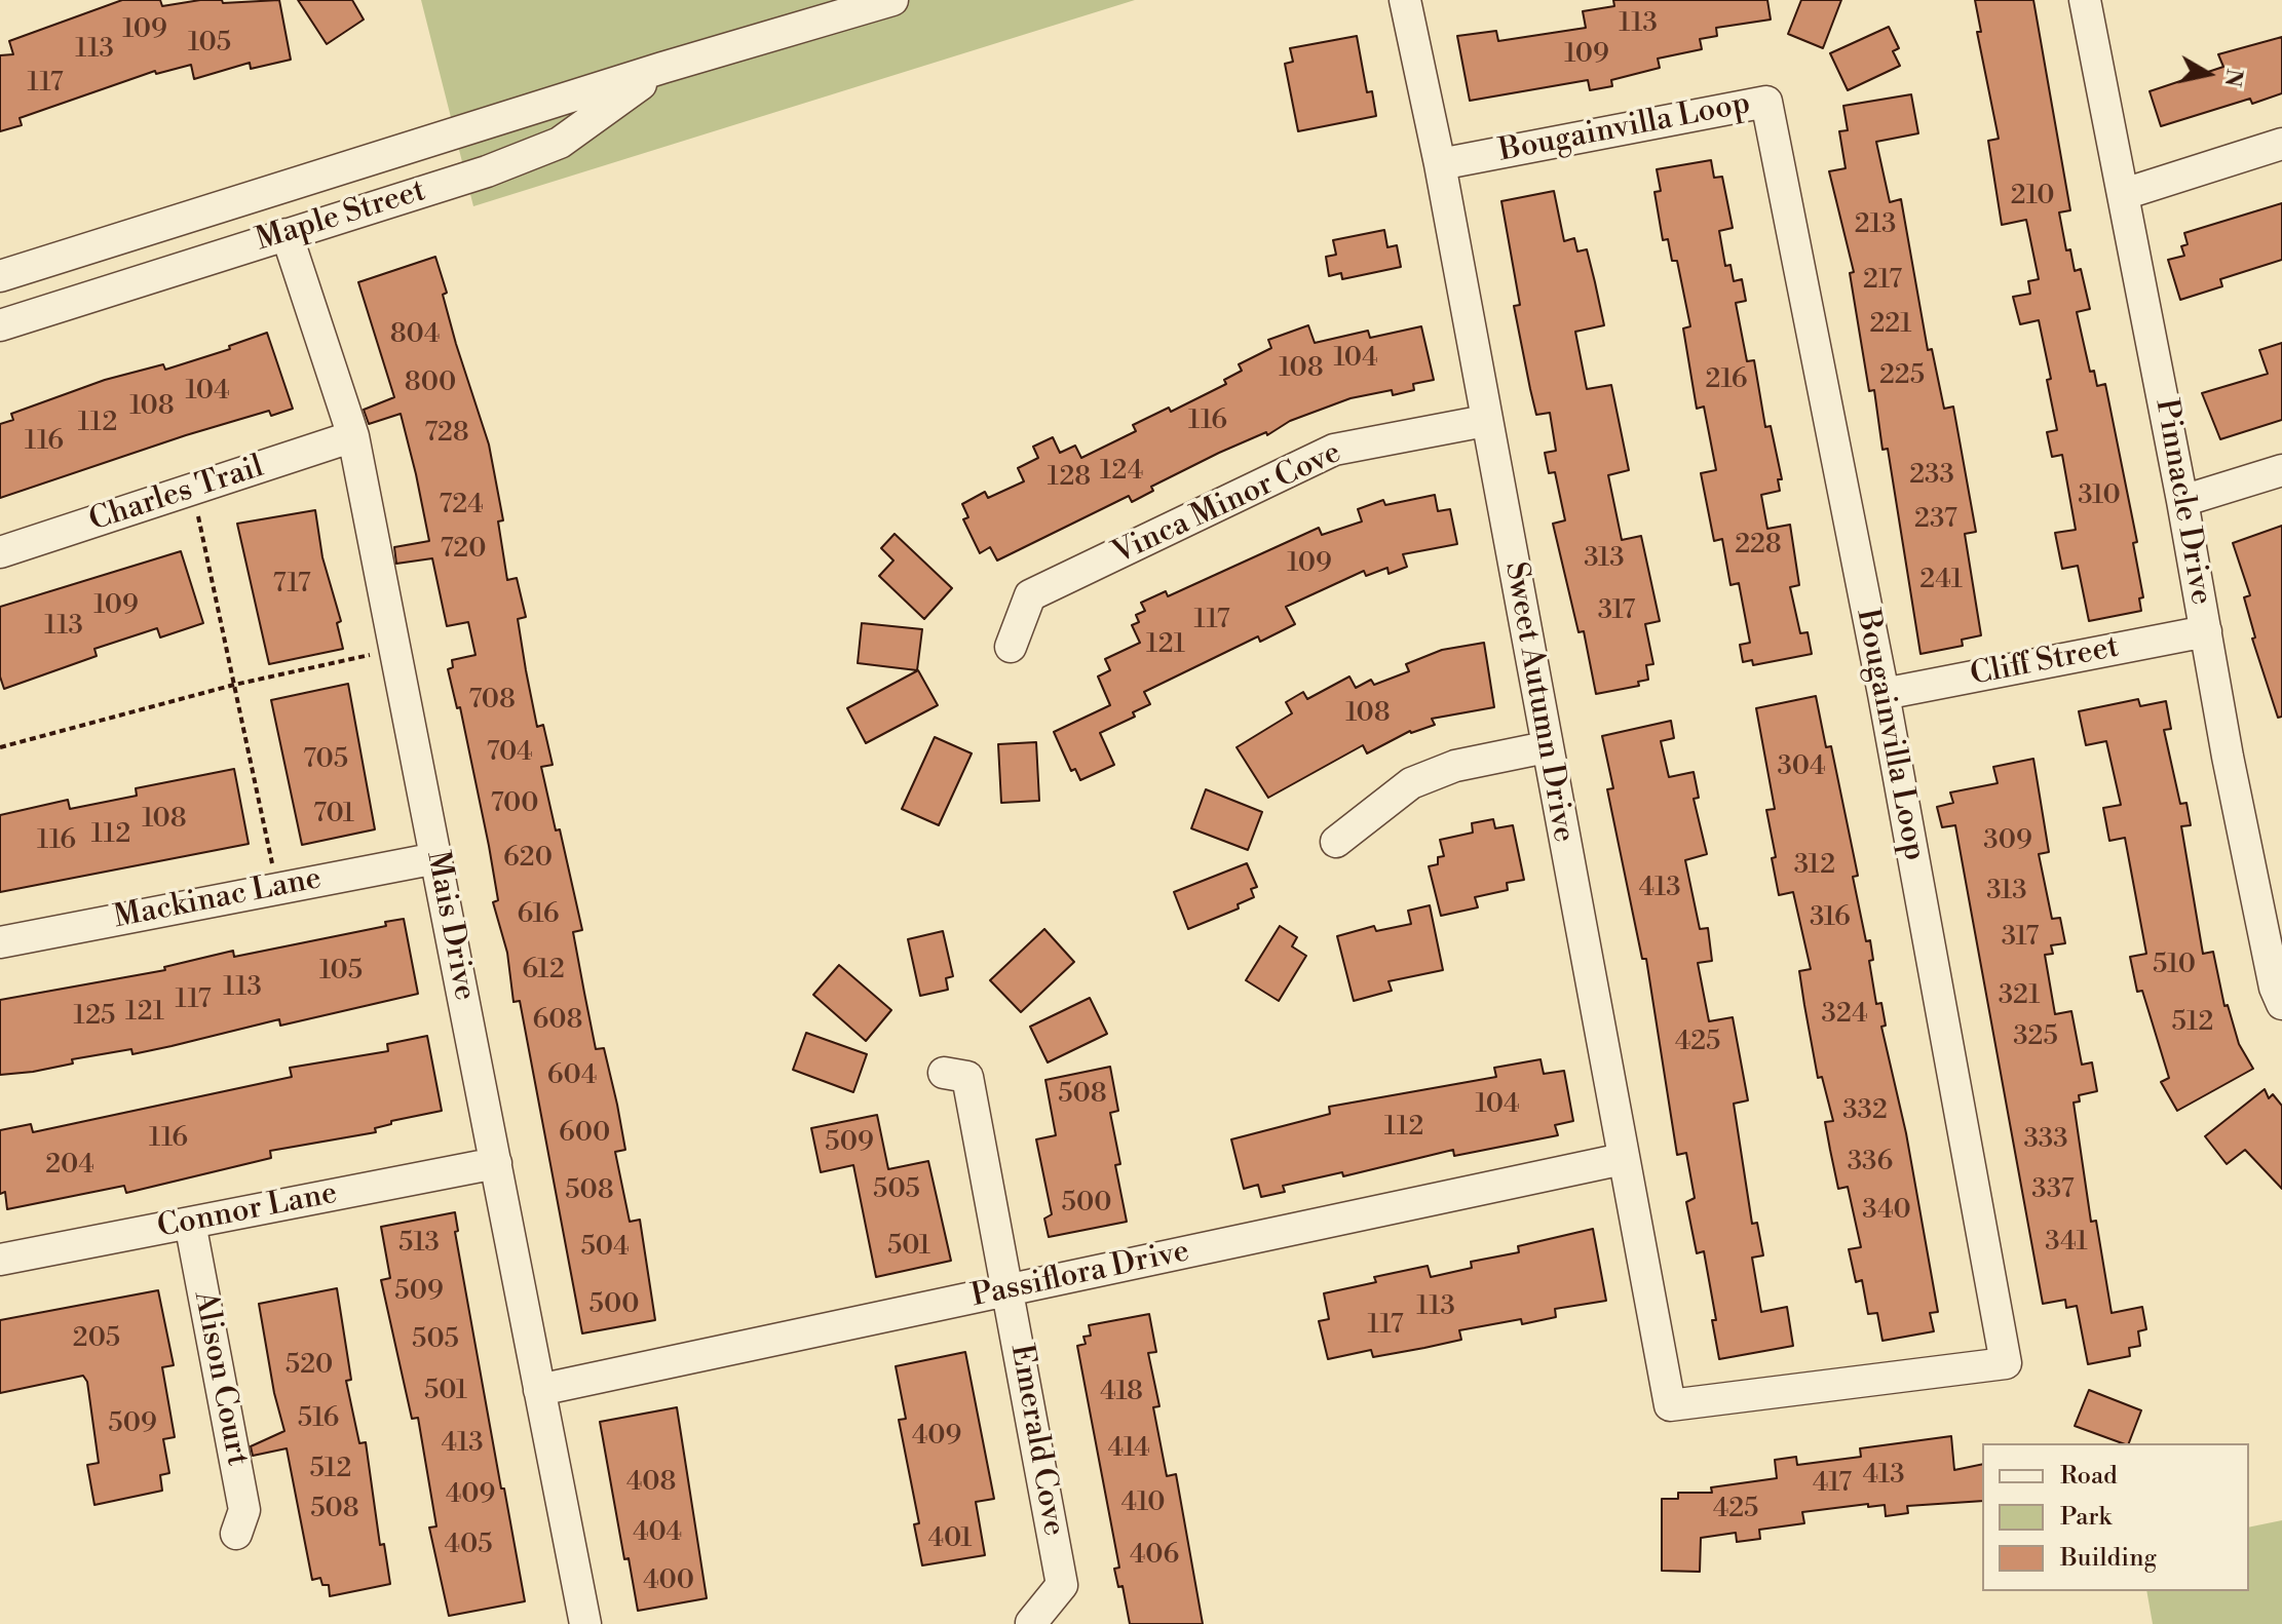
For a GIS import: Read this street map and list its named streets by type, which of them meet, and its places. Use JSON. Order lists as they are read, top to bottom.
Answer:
{
  "streets": {
    "street": [
      "Bougainvilla Loop",
      "Maple Street",
      "Charles Trail",
      "Pinnacle Drive",
      "Vinca Minor Cove",
      "Cliff Street",
      "Sweet Autumn Drive",
      "Mackinac Lane",
      "Mais Drive",
      "Connor Lane",
      "Passiflora Drive",
      "Alison Court",
      "Emerald Cove"
    ]
  },
  "crossings": [
    ["Bougainvilla Loop", "Cliff Street"],
    ["Bougainvilla Loop", "Sweet Autumn Drive"],
    ["Maple Street", "Mais Drive"],
    ["Charles Trail", "Mais Drive"],
    ["Pinnacle Drive", "Cliff Street"],
    ["Vinca Minor Cove", "Sweet Autumn Drive"],
    ["Sweet Autumn Drive", "Passiflora Drive"],
    ["Mackinac Lane", "Mais Drive"],
    ["Mais Drive", "Connor Lane"],
    ["Mais Drive", "Passiflora Drive"],
    ["Connor Lane", "Alison Court"],
    ["Passiflora Drive", "Emerald Cove"]
  ],
  "house_numbers": [
    "113",
    "109",
    "105",
    "113",
    "109",
    "117",
    "210",
    "213",
    "217",
    "221",
    "804",
    "104",
    "108",
    "225",
    "216",
    "800",
    "104",
    "108",
    "116",
    "112",
    "728",
    "116",
    "124",
    "233",
    "128",
    "310",
    "724",
    "237",
    "228",
    "720",
    "313",
    "109",
    "241",
    "717",
    "109",
    "317",
    "117",
    "113",
    "121",
    "708",
    "108",
    "704",
    "705",
    "304",
    "700",
    "701",
    "108",
    "112",
    "116",
    "309",
    "620",
    "312",
    "413",
    "313",
    "616",
    "316",
    "317",
    "510",
    "612",
    "105",
    "113",
    "321",
    "117",
    "121",
    "324",
    "125",
    "608",
    "512",
    "325",
    "425",
    "604",
    "508",
    "104",
    "332",
    "112",
    "600",
    "116",
    "333",
    "509",
    "336",
    "204",
    "505",
    "337",
    "508",
    "500",
    "340",
    "341",
    "513",
    "501",
    "504",
    "509",
    "500",
    "113",
    "117",
    "205",
    "505",
    "520",
    "501",
    "418",
    "516",
    "509",
    "409",
    "413",
    "414",
    "512",
    "413",
    "408",
    "417",
    "409",
    "410",
    "508",
    "425",
    "404",
    "401",
    "405",
    "406",
    "400"
  ],
  "legend": ["Road", "Park", "Building"],
  "north": "right"
}
